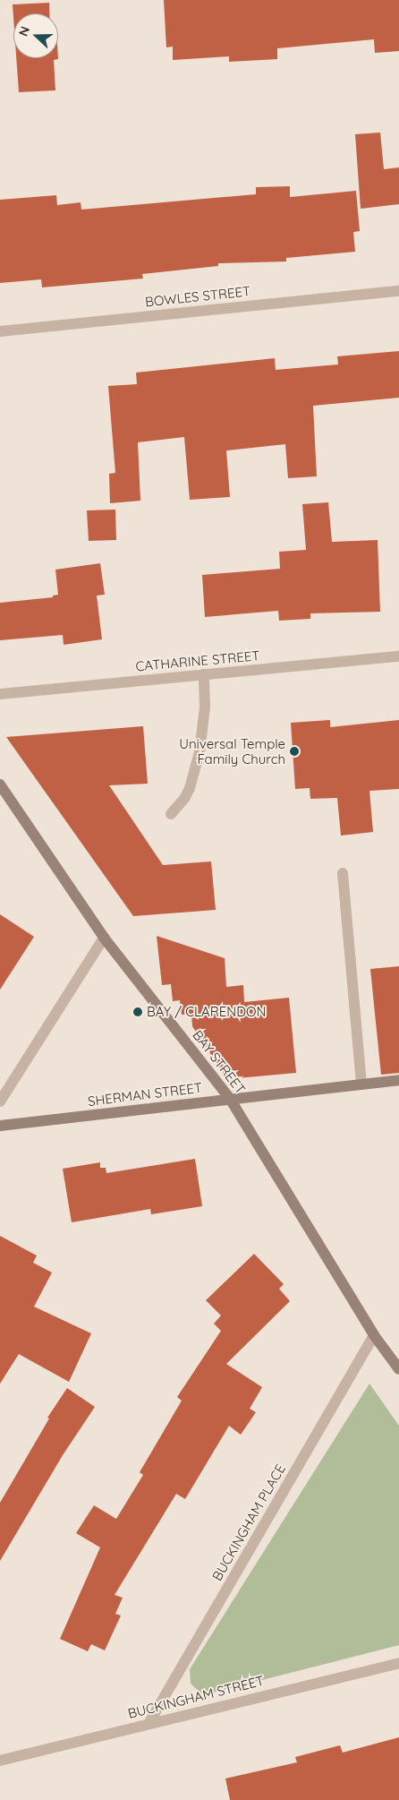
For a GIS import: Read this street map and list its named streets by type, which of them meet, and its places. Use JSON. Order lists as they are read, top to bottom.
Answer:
{
  "streets": {
    "main road": ["BAY STREET", "SHERMAN STREET"],
    "street": [
      "BOWLES STREET",
      "CATHARINE STREET",
      "BUCKINGHAM PLACE",
      "BUCKINGHAM STREET"
    ]
  },
  "crossings": [
    ["BAY STREET", "SHERMAN STREET"],
    ["BAY STREET", "BUCKINGHAM PLACE"],
    ["BUCKINGHAM PLACE", "BUCKINGHAM STREET"]
  ],
  "places": ["Universal Temple Family Church", "BAY / CLARENDON"],
  "north": "left"
}
